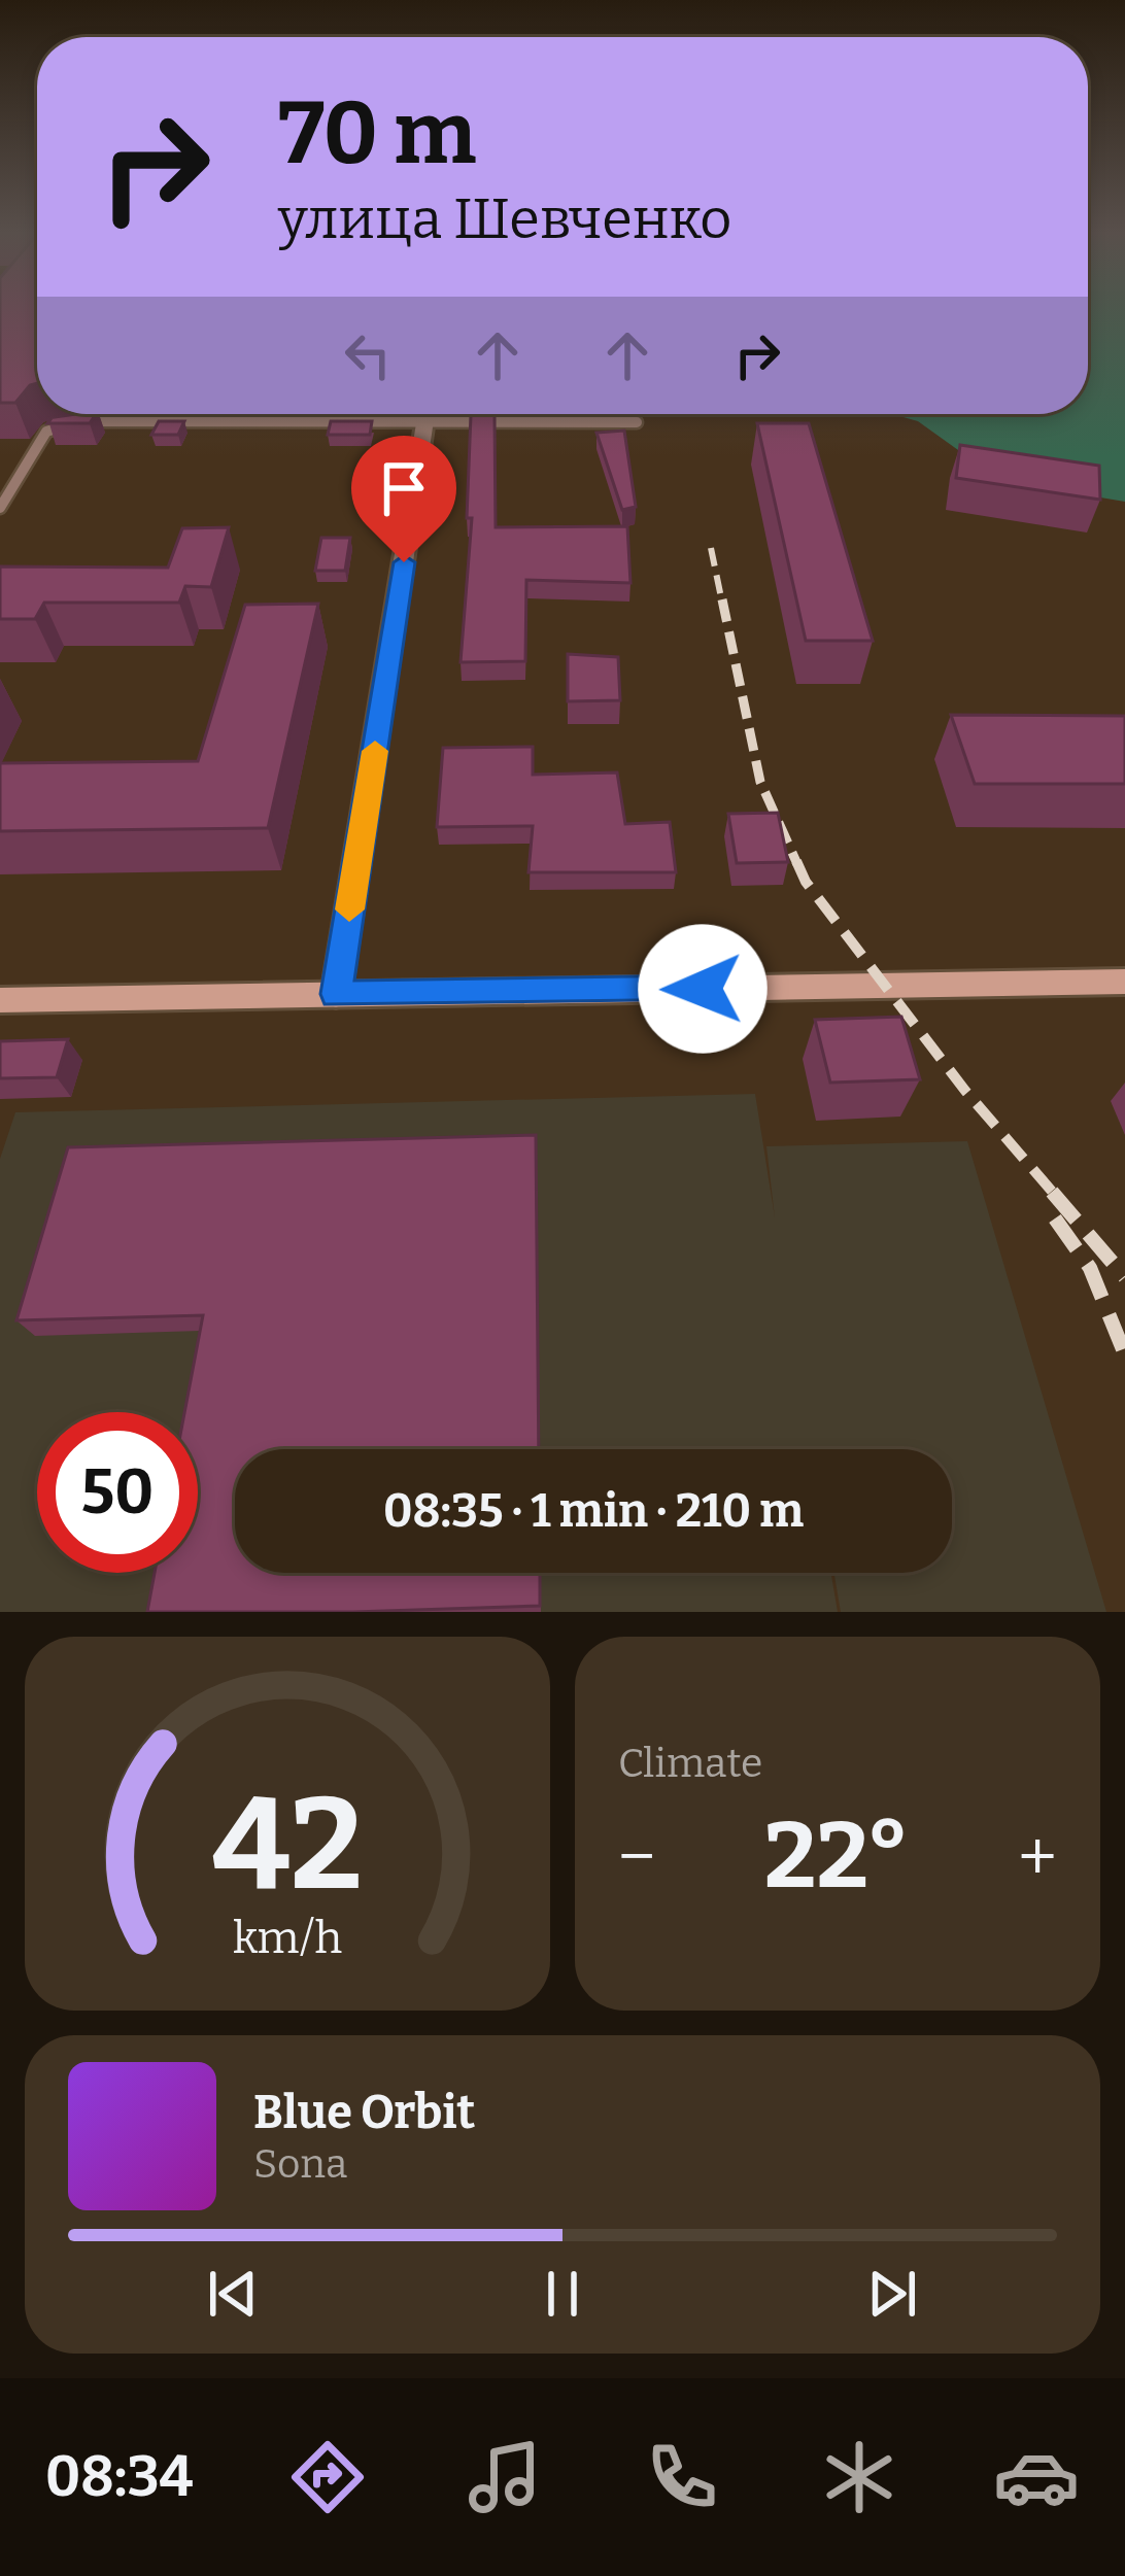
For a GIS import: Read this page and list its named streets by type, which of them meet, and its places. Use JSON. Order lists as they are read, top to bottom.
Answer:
{
  "page": {
    "turn": ["70 m", "улица Шевченко"],
    "limit": "50",
    "trip": "08:35 · 1 min · 210 m",
    "tile": "Climate",
    "heat": ["−", "22°", "+"],
    "song": ["Blue Orbit", "Sona"],
    "tabs": "08:34",
    "gauge": ["42", "km/h"]
  }
}
